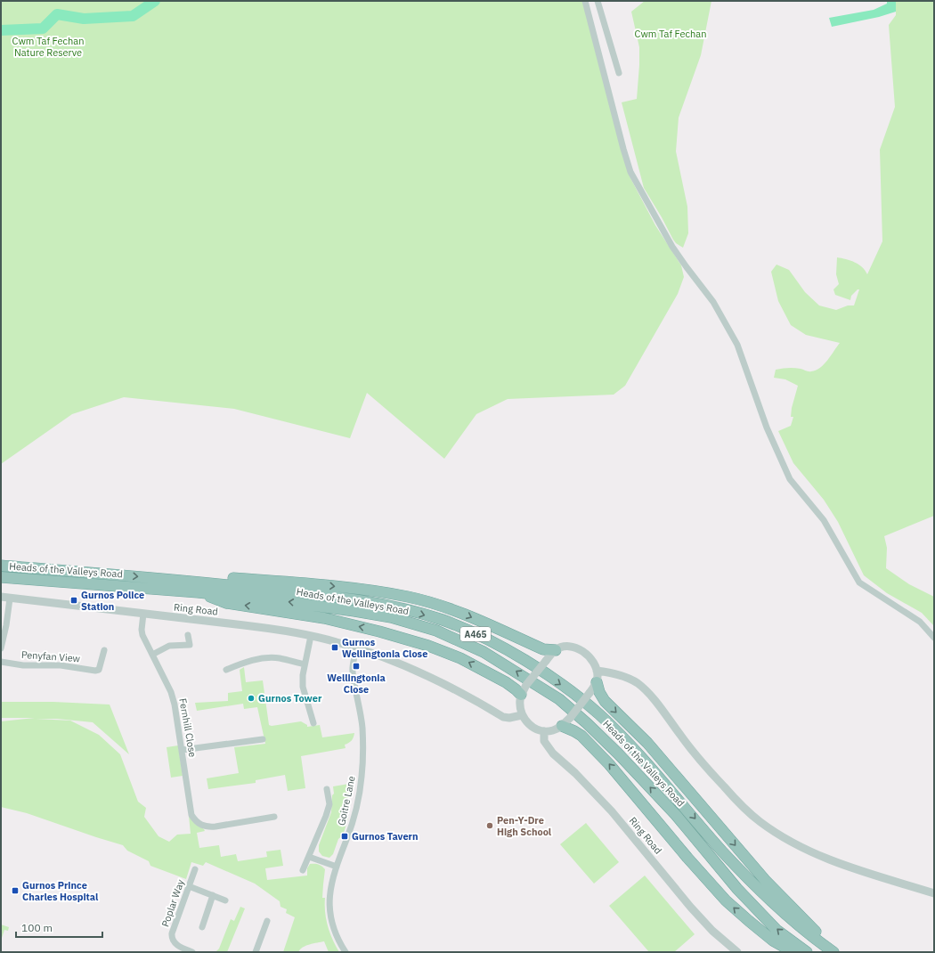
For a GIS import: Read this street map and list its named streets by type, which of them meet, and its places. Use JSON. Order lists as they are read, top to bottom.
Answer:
{
  "streets": {
    "highway": ["Heads of the Valleys Road", "A465"],
    "street": [
      "Ring Road",
      "Penyfan View",
      "Fernhill Close",
      "Goitre Lane",
      "Poplar Way"
    ]
  },
  "crossings": [
    ["Ring Road", "Fernhill Close"],
    ["Ring Road", "Goitre Lane"]
  ],
  "parks": ["Cwm Taf Fechan", "Cwm Taf Fechan Nature Reserve"],
  "places": {
    "transit": [
      "Gurnos Police Station",
      "Gurnos Wellingtonia Close",
      "Wellingtonia Close",
      "Gurnos Tavern",
      "Gurnos Prince Charles Hospital"
    ],
    "other": ["Gurnos Tower", "Pen-Y-Dre High School"]
  },
  "scale_bar": "100 m"
}
